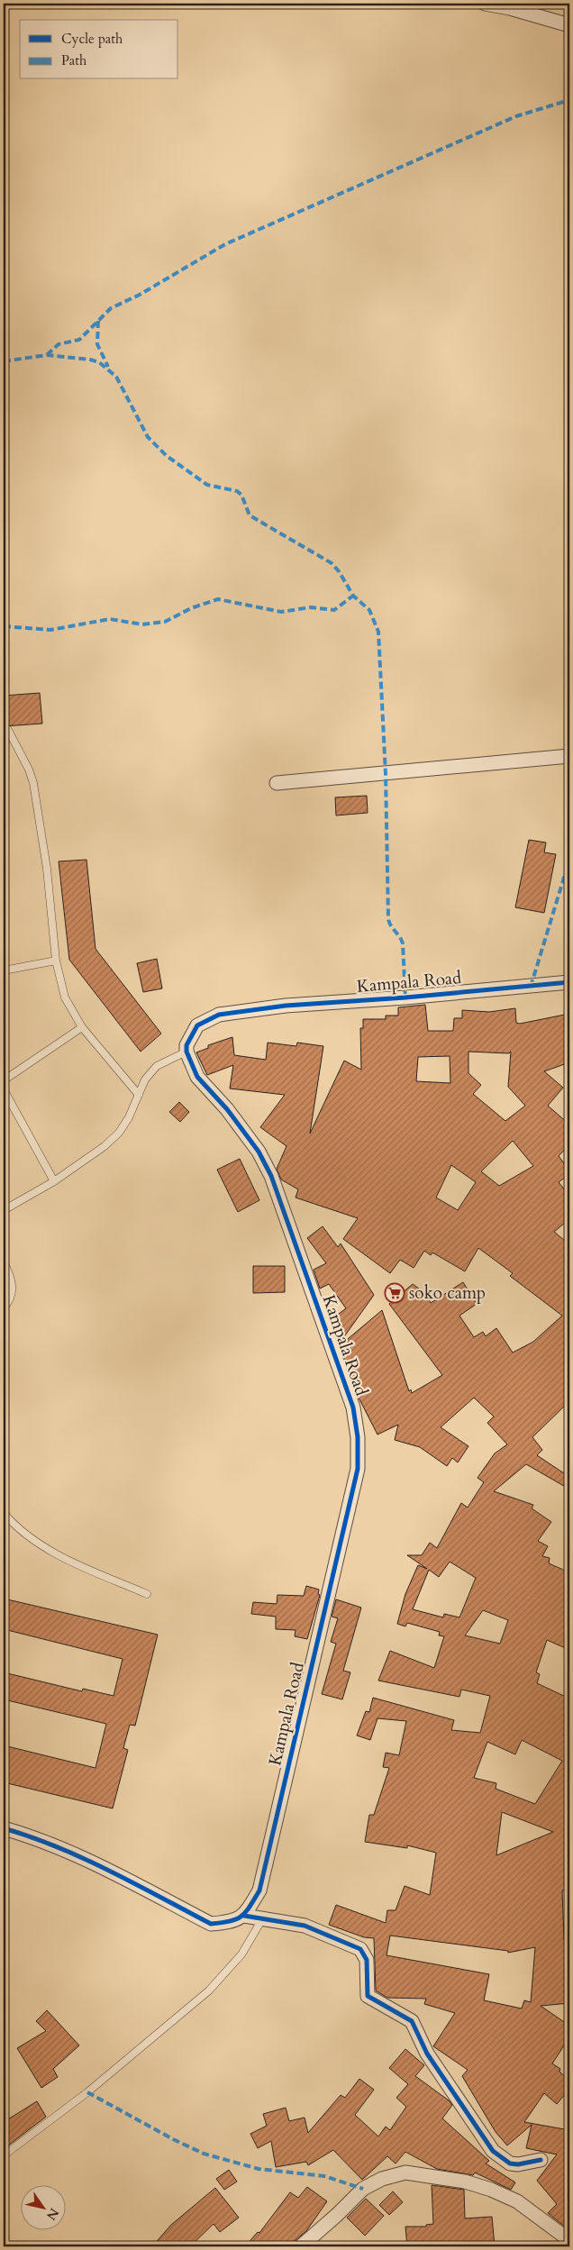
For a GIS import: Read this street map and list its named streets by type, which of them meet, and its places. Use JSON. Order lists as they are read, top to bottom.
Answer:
{
  "streets": {
    "street": ["Kampala Road"]
  },
  "places": {
    "supermarket": ["soko camp"]
  },
  "legend": ["Cycle path", "Path"],
  "north": "bottom right"
}
